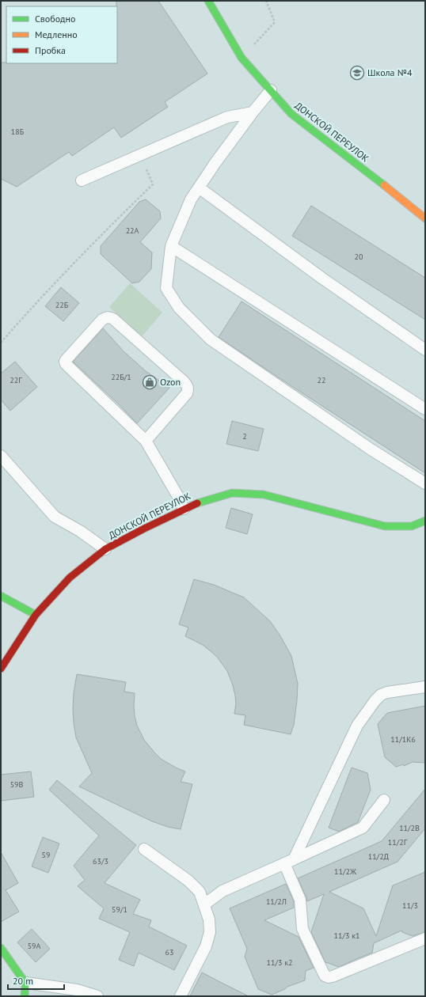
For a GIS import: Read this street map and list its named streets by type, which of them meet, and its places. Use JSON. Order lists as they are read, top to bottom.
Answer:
{
  "streets": {
    "street": ["ДОНСКОЙ ПЕРЕУЛОК"]
  },
  "places": {
    "school or university": ["Школа №4"],
    "shop": ["Ozon"]
  },
  "house_numbers": [
    "18Б",
    "22А",
    "20",
    "22Б",
    "22Б/1",
    "22Г",
    "22",
    "2",
    "11/1К6",
    "59В",
    "11/2В",
    "11/2Г",
    "59",
    "11/2Д",
    "63/3",
    "11/2Ж",
    "11/2Л",
    "11/3",
    "59/1",
    "11/3 к1",
    "59А",
    "63",
    "11/3 к2"
  ],
  "legend": ["Свободно", "Медленно", "Пробка"],
  "scale_bar": "20 m"
}
